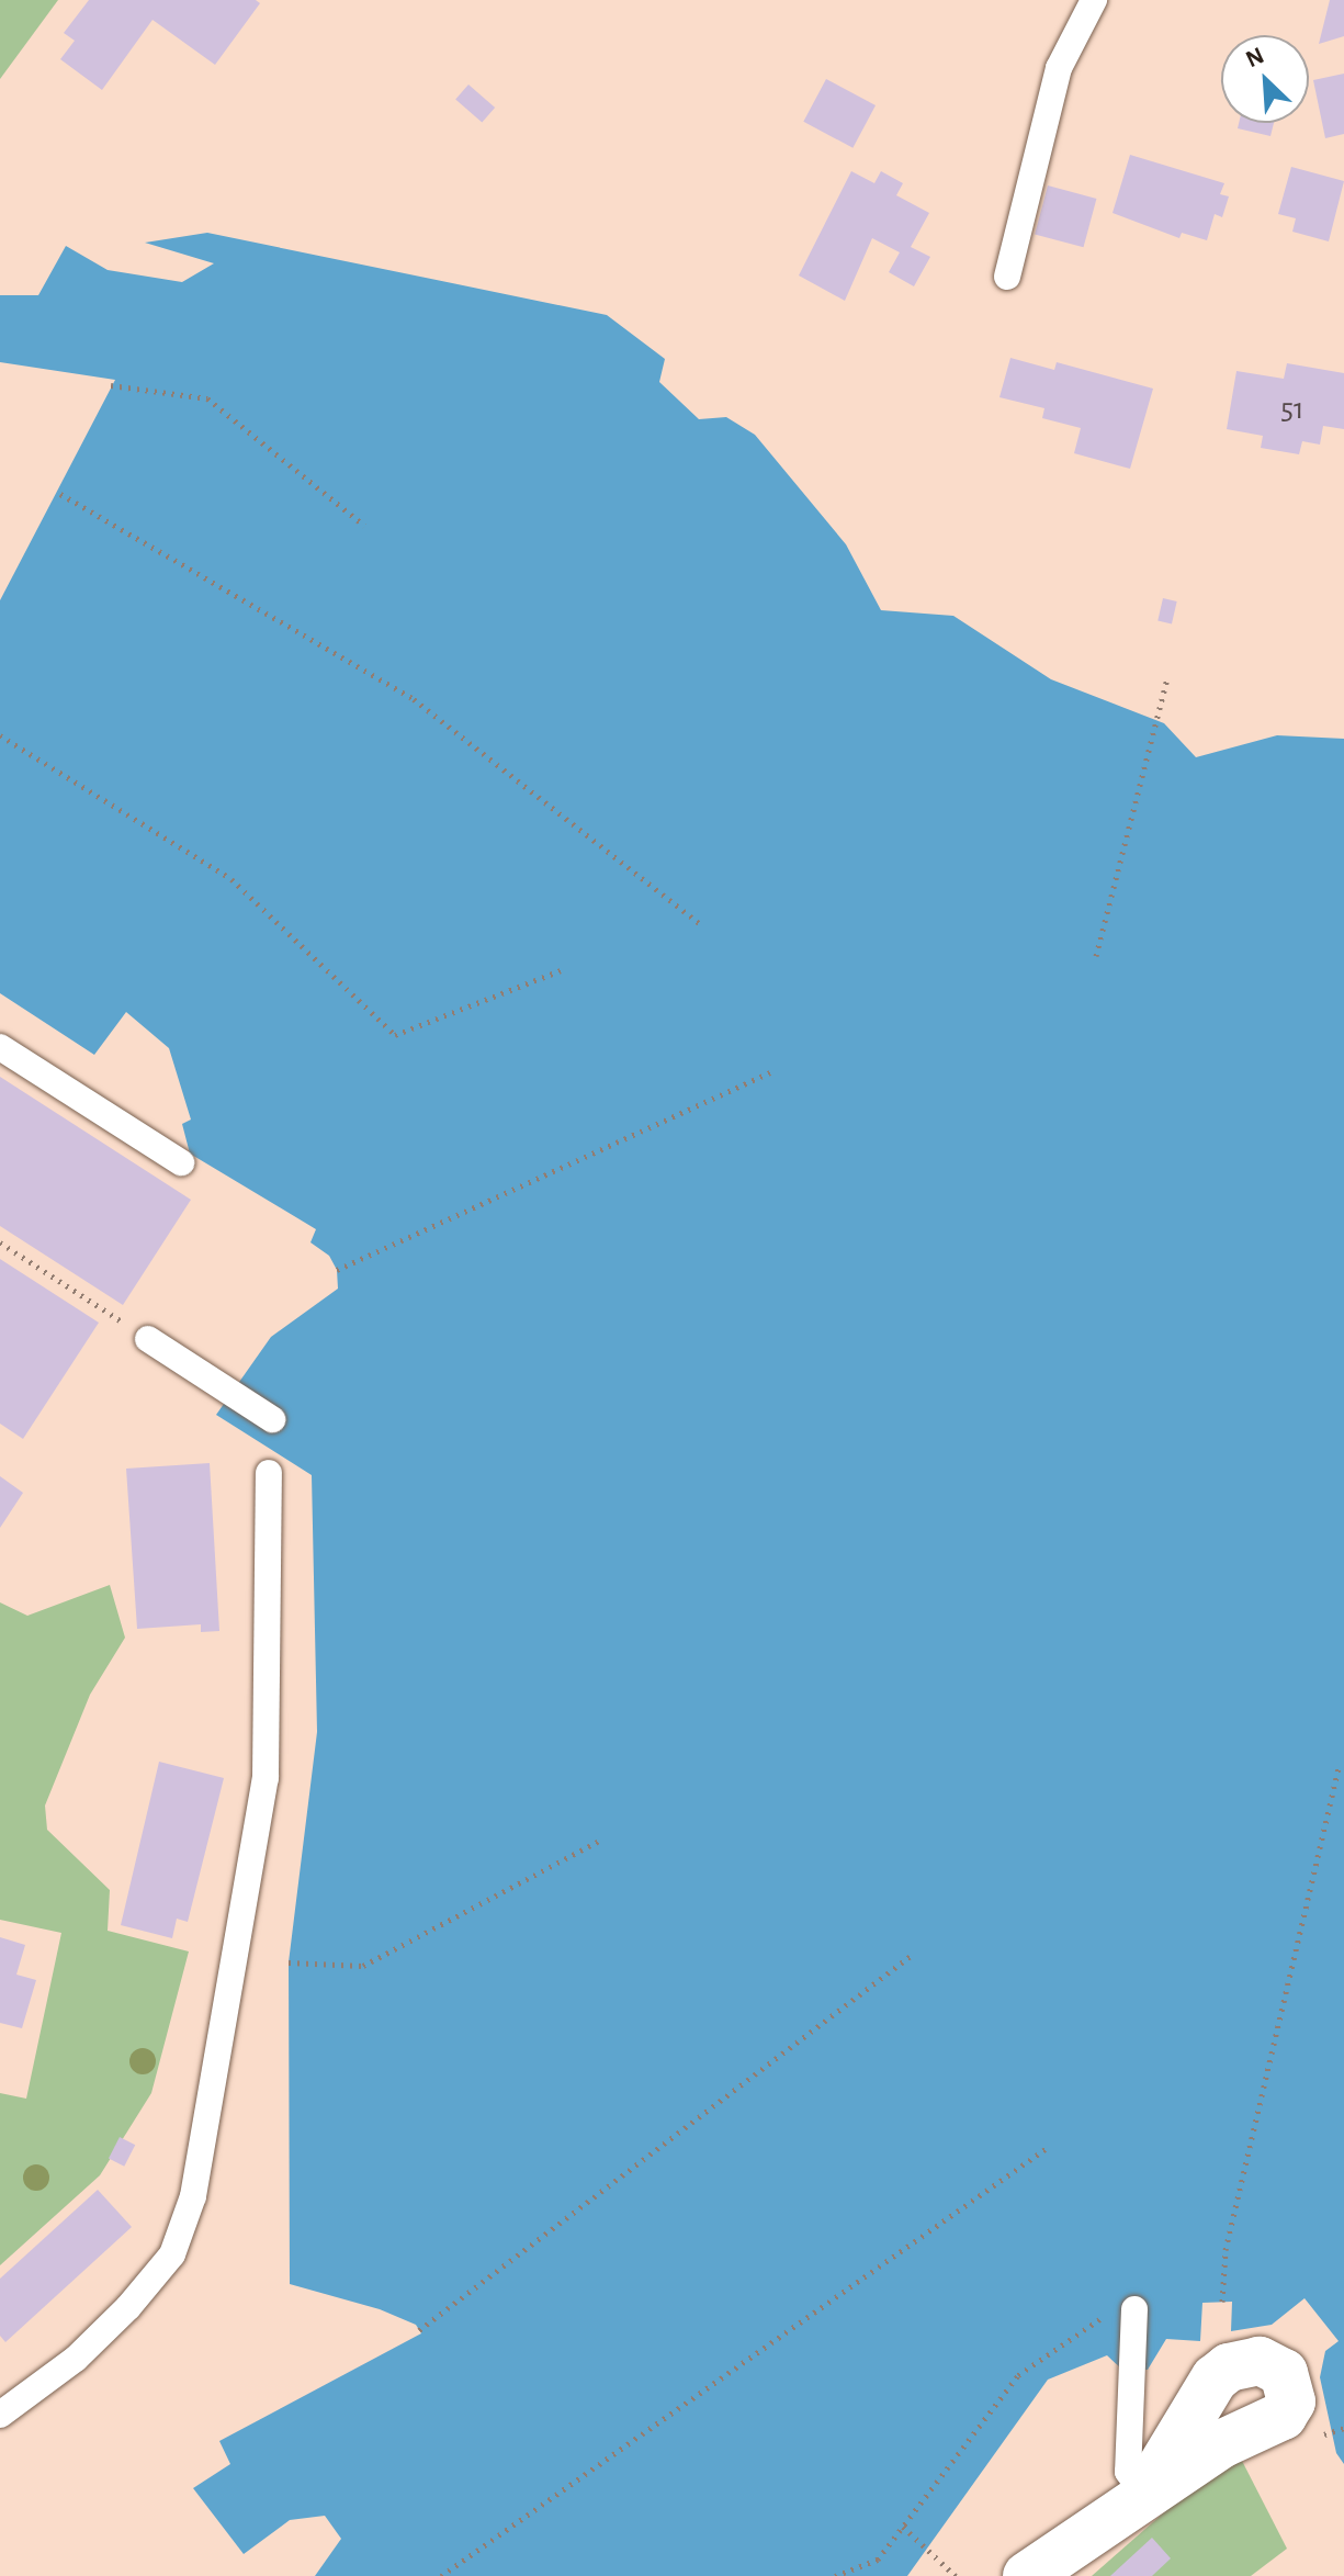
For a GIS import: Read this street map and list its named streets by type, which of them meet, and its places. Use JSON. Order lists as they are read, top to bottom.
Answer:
{
  "house_numbers": ["51"],
  "north": "top left"
}
